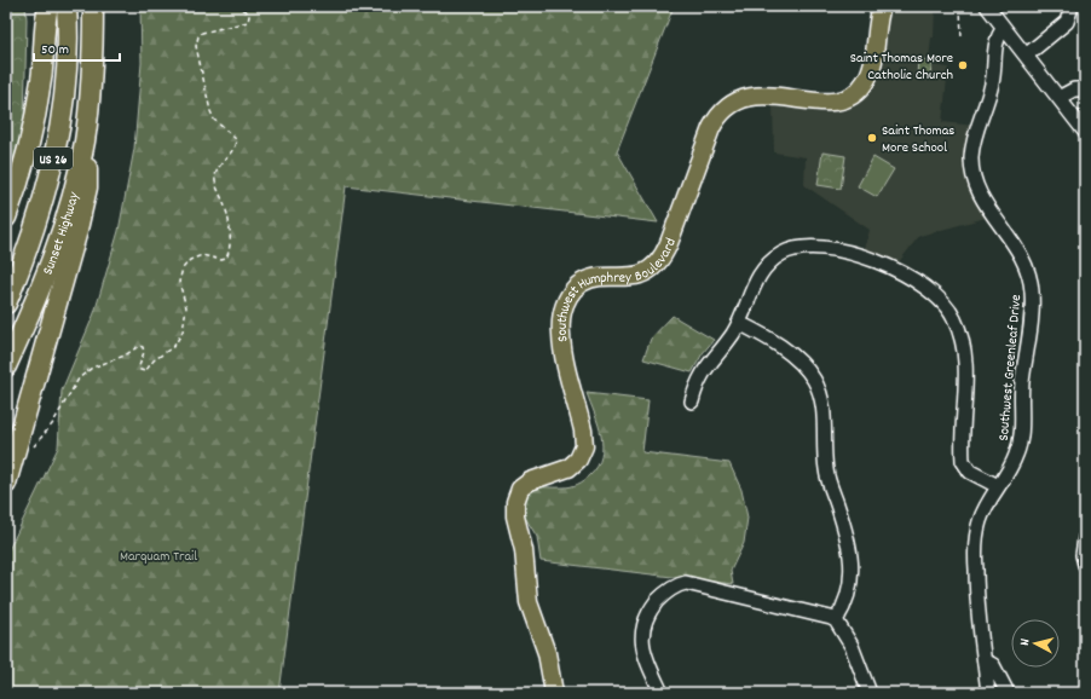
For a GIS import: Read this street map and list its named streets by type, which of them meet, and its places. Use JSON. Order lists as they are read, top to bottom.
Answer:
{
  "streets": {
    "highway": ["US 26", "Sunset Highway"],
    "main road": ["Southwest Humphrey Boulevard"],
    "street": ["Southwest Greenleaf Drive"]
  },
  "parks": ["Marquam Trail"],
  "places": ["Saint Thomas More Catholic Church", "Saint Thomas More School"],
  "scale_bar": "50 m",
  "north": "left"
}
